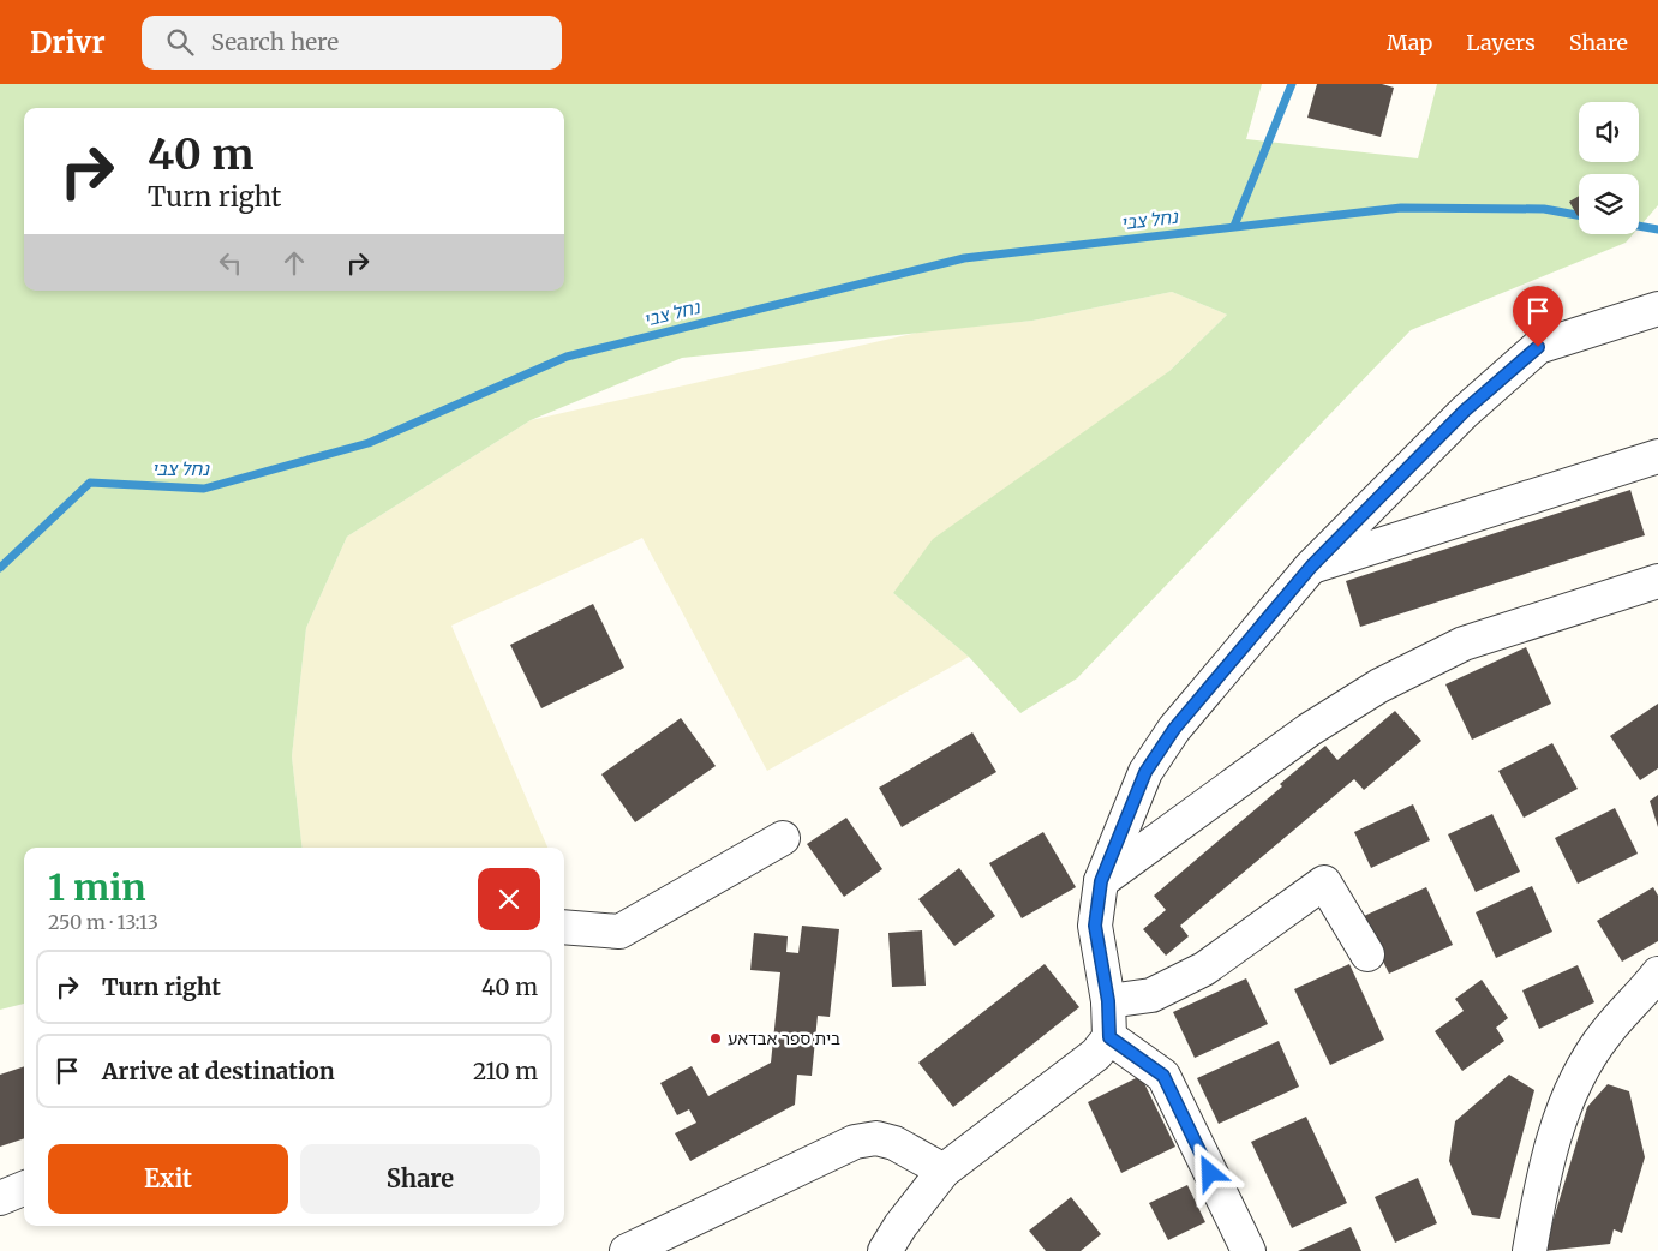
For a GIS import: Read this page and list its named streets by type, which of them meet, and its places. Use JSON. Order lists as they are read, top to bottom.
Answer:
{
  "water": ["נחל צבי"],
  "places": ["בית ספר אבדאע"],
  "page": {
    "header": "Drivr",
    "search": "Search here",
    "nav": ["Map", "Layers", "Share"],
    "turn": ["40 m", "Turn right"],
    "heading": ["1 min", "250 m · 13:13"],
    "list": [
      {
        "name": "Turn right",
        "value": "40 m"
      },
      {
        "name": "Arrive at destination",
        "value": "210 m"
      }
    ],
    "buttons": ["Exit", "Share"]
  }
}
